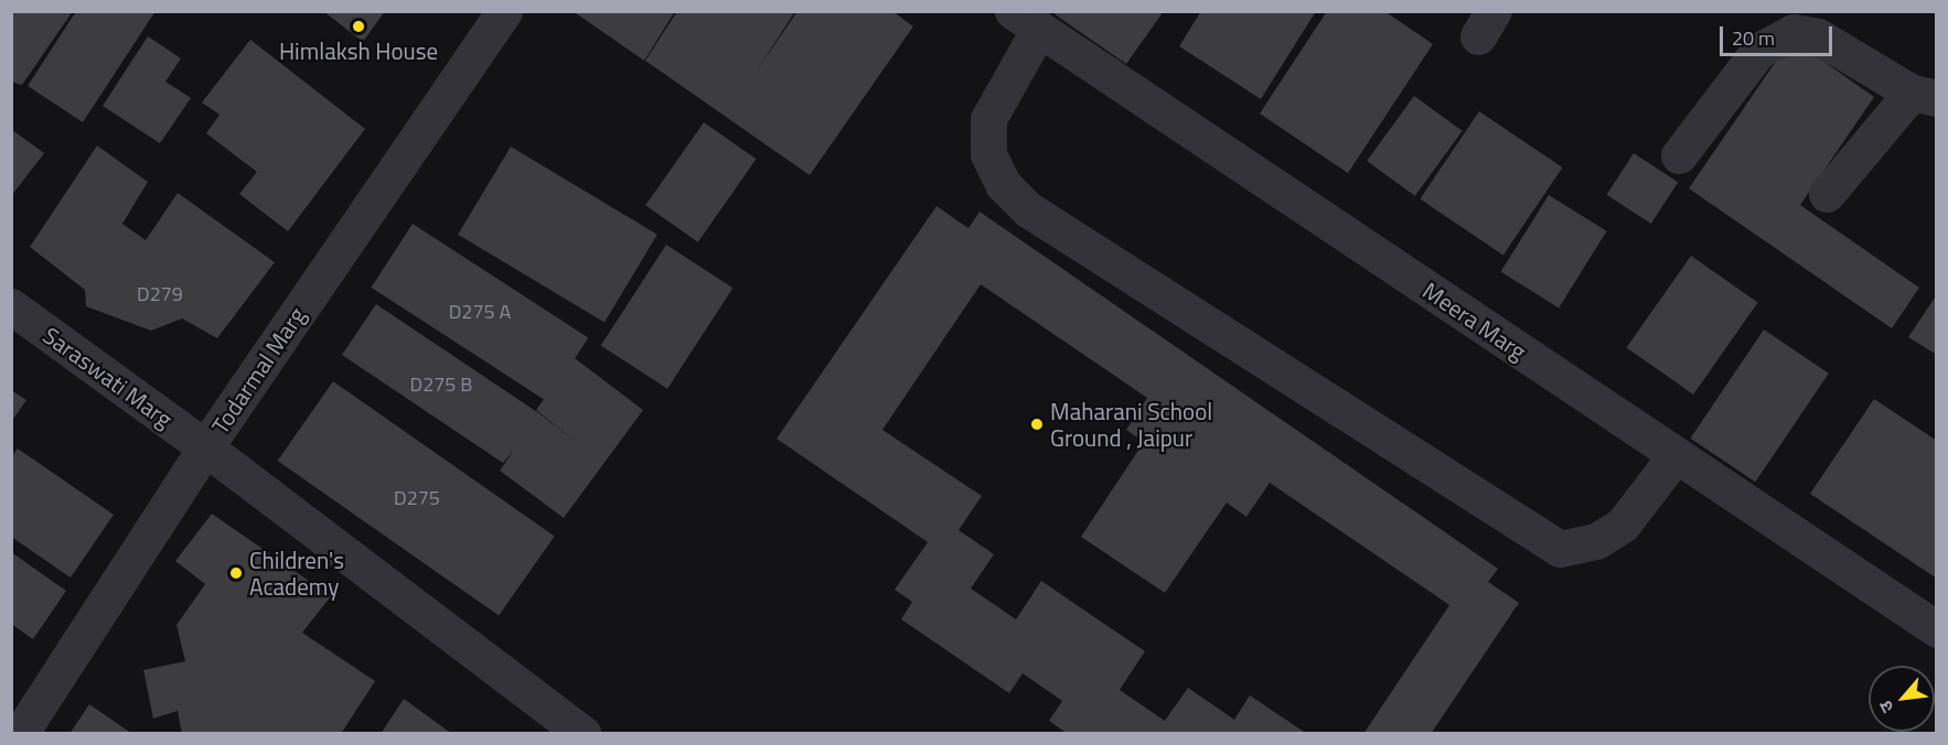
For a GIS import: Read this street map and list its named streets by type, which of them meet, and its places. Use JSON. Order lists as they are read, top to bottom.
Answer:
{
  "streets": {
    "street": ["Meera Marg", "Todarmal Marg", "Saraswati Marg"]
  },
  "crossings": [
    ["Todarmal Marg", "Saraswati Marg"]
  ],
  "places": ["Himlaksh House", "Maharani School Ground , Jaipur", "Children's Academy"],
  "house_numbers": [
    "D279",
    "D275 A",
    "D275 B",
    "D275"
  ],
  "scale_bar": "20 m",
  "north": "bottom left"
}
